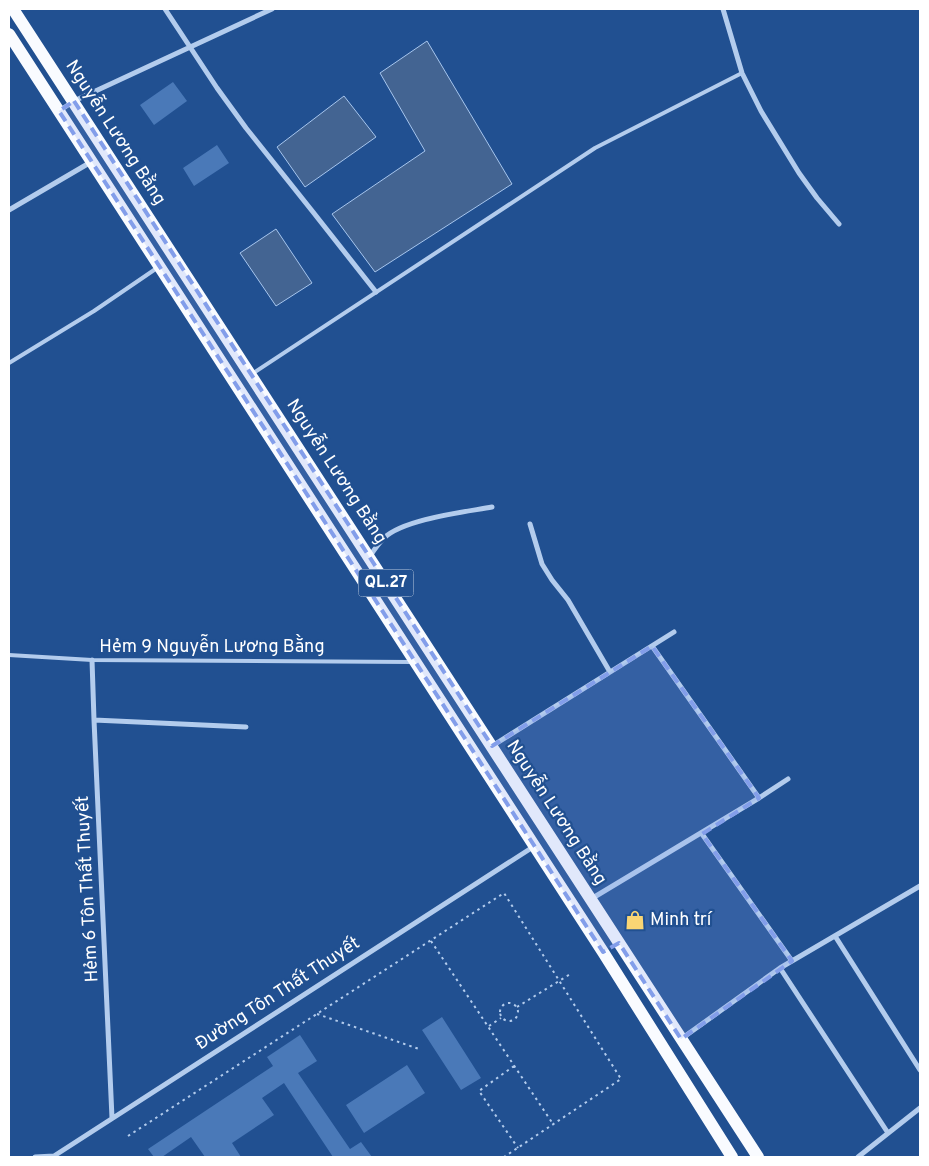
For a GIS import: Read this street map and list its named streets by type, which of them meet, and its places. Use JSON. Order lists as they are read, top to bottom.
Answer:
{
  "streets": {
    "main road": ["Nguyễn Lương Bằng", "QL.27"],
    "street": ["Hẻm 6 Tôn Thất Thuyết", "Đường Tôn Thất Thuyết"],
    "lane": ["Hẻm 9 Nguyễn Lương Bằng"]
  },
  "crossings": [
    ["Nguyễn Lương Bằng", "Hẻm 9 Nguyễn Lương Bằng"],
    ["Nguyễn Lương Bằng", "Đường Tôn Thất Thuyết"],
    ["Hẻm 9 Nguyễn Lương Bằng", "Hẻm 6 Tôn Thất Thuyết"],
    ["Hẻm 6 Tôn Thất Thuyết", "Đường Tôn Thất Thuyết"]
  ],
  "places": {
    "shop": ["Minh trí"]
  }
}
